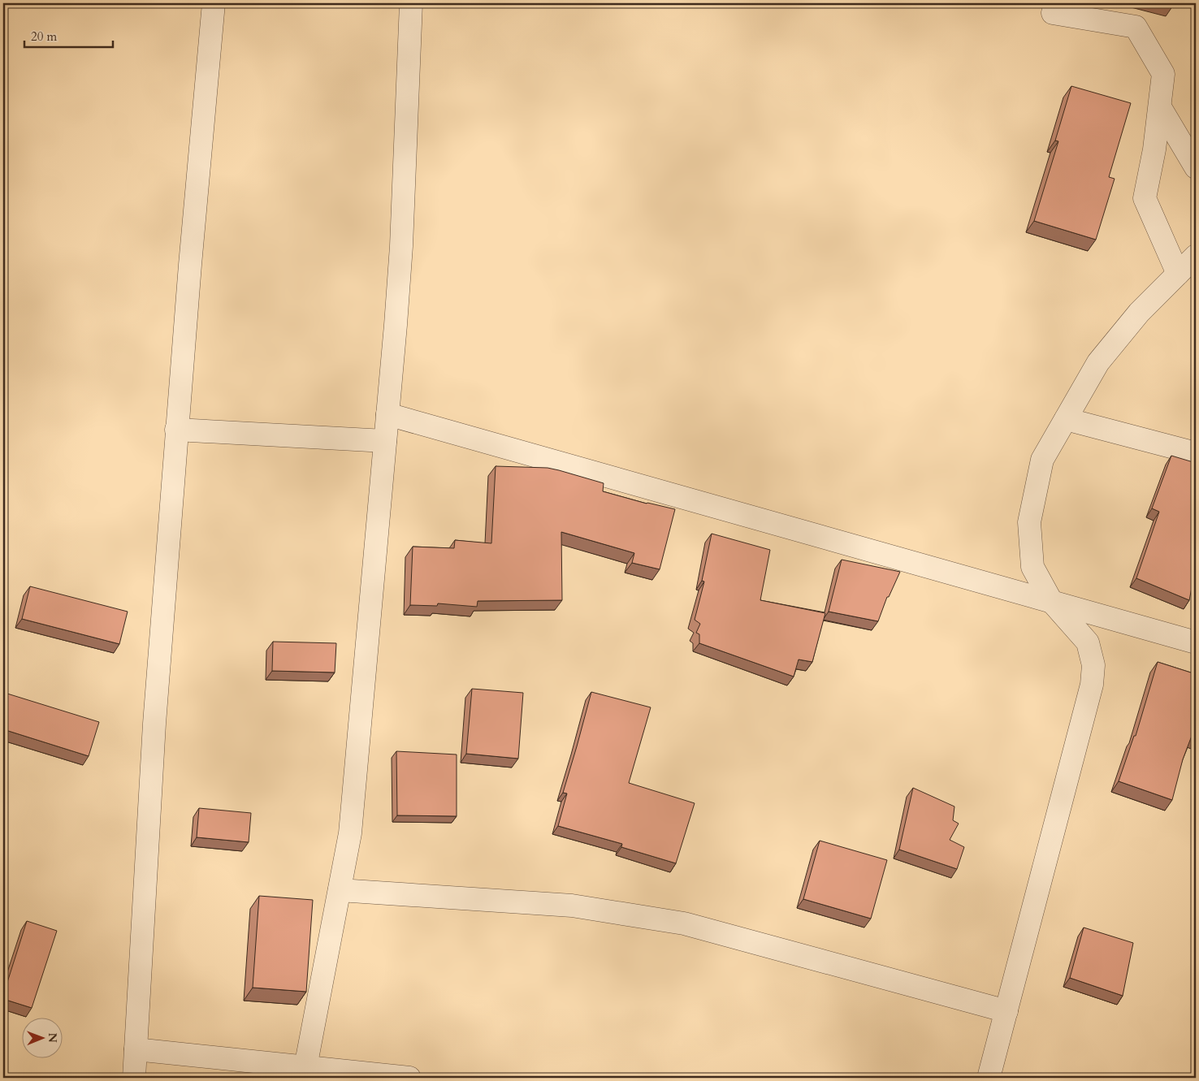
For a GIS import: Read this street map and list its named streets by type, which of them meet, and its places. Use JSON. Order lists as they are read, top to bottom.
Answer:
{
  "scale_bar": "20 m",
  "north": "right"
}
